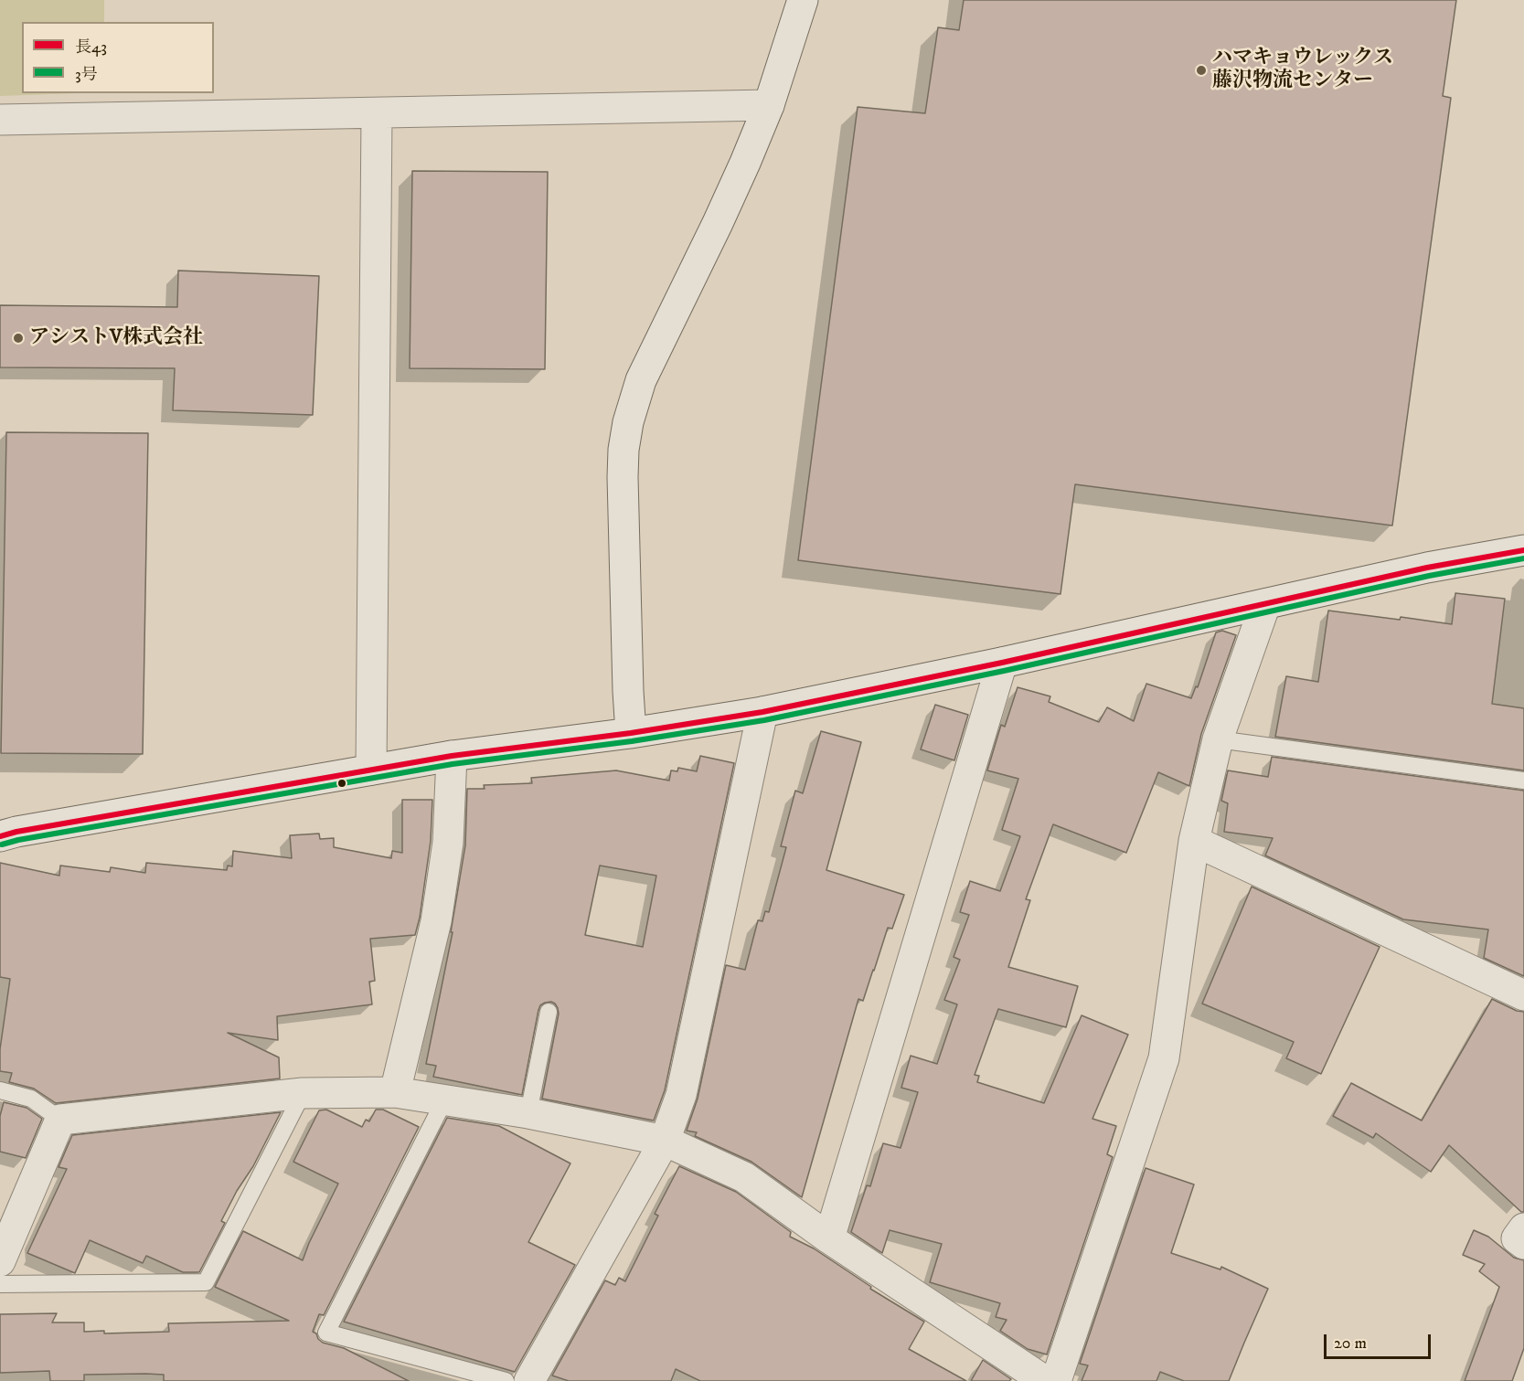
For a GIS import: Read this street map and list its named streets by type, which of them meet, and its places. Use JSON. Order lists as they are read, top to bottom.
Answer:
{
  "places": ["ハマキョウレックス 藤沢物流センター", "アシストV株式会社"],
  "lines": ["transit line 長43", "transit line 3号"],
  "legend": ["長43", "3号"],
  "scale_bar": "20 m"
}
